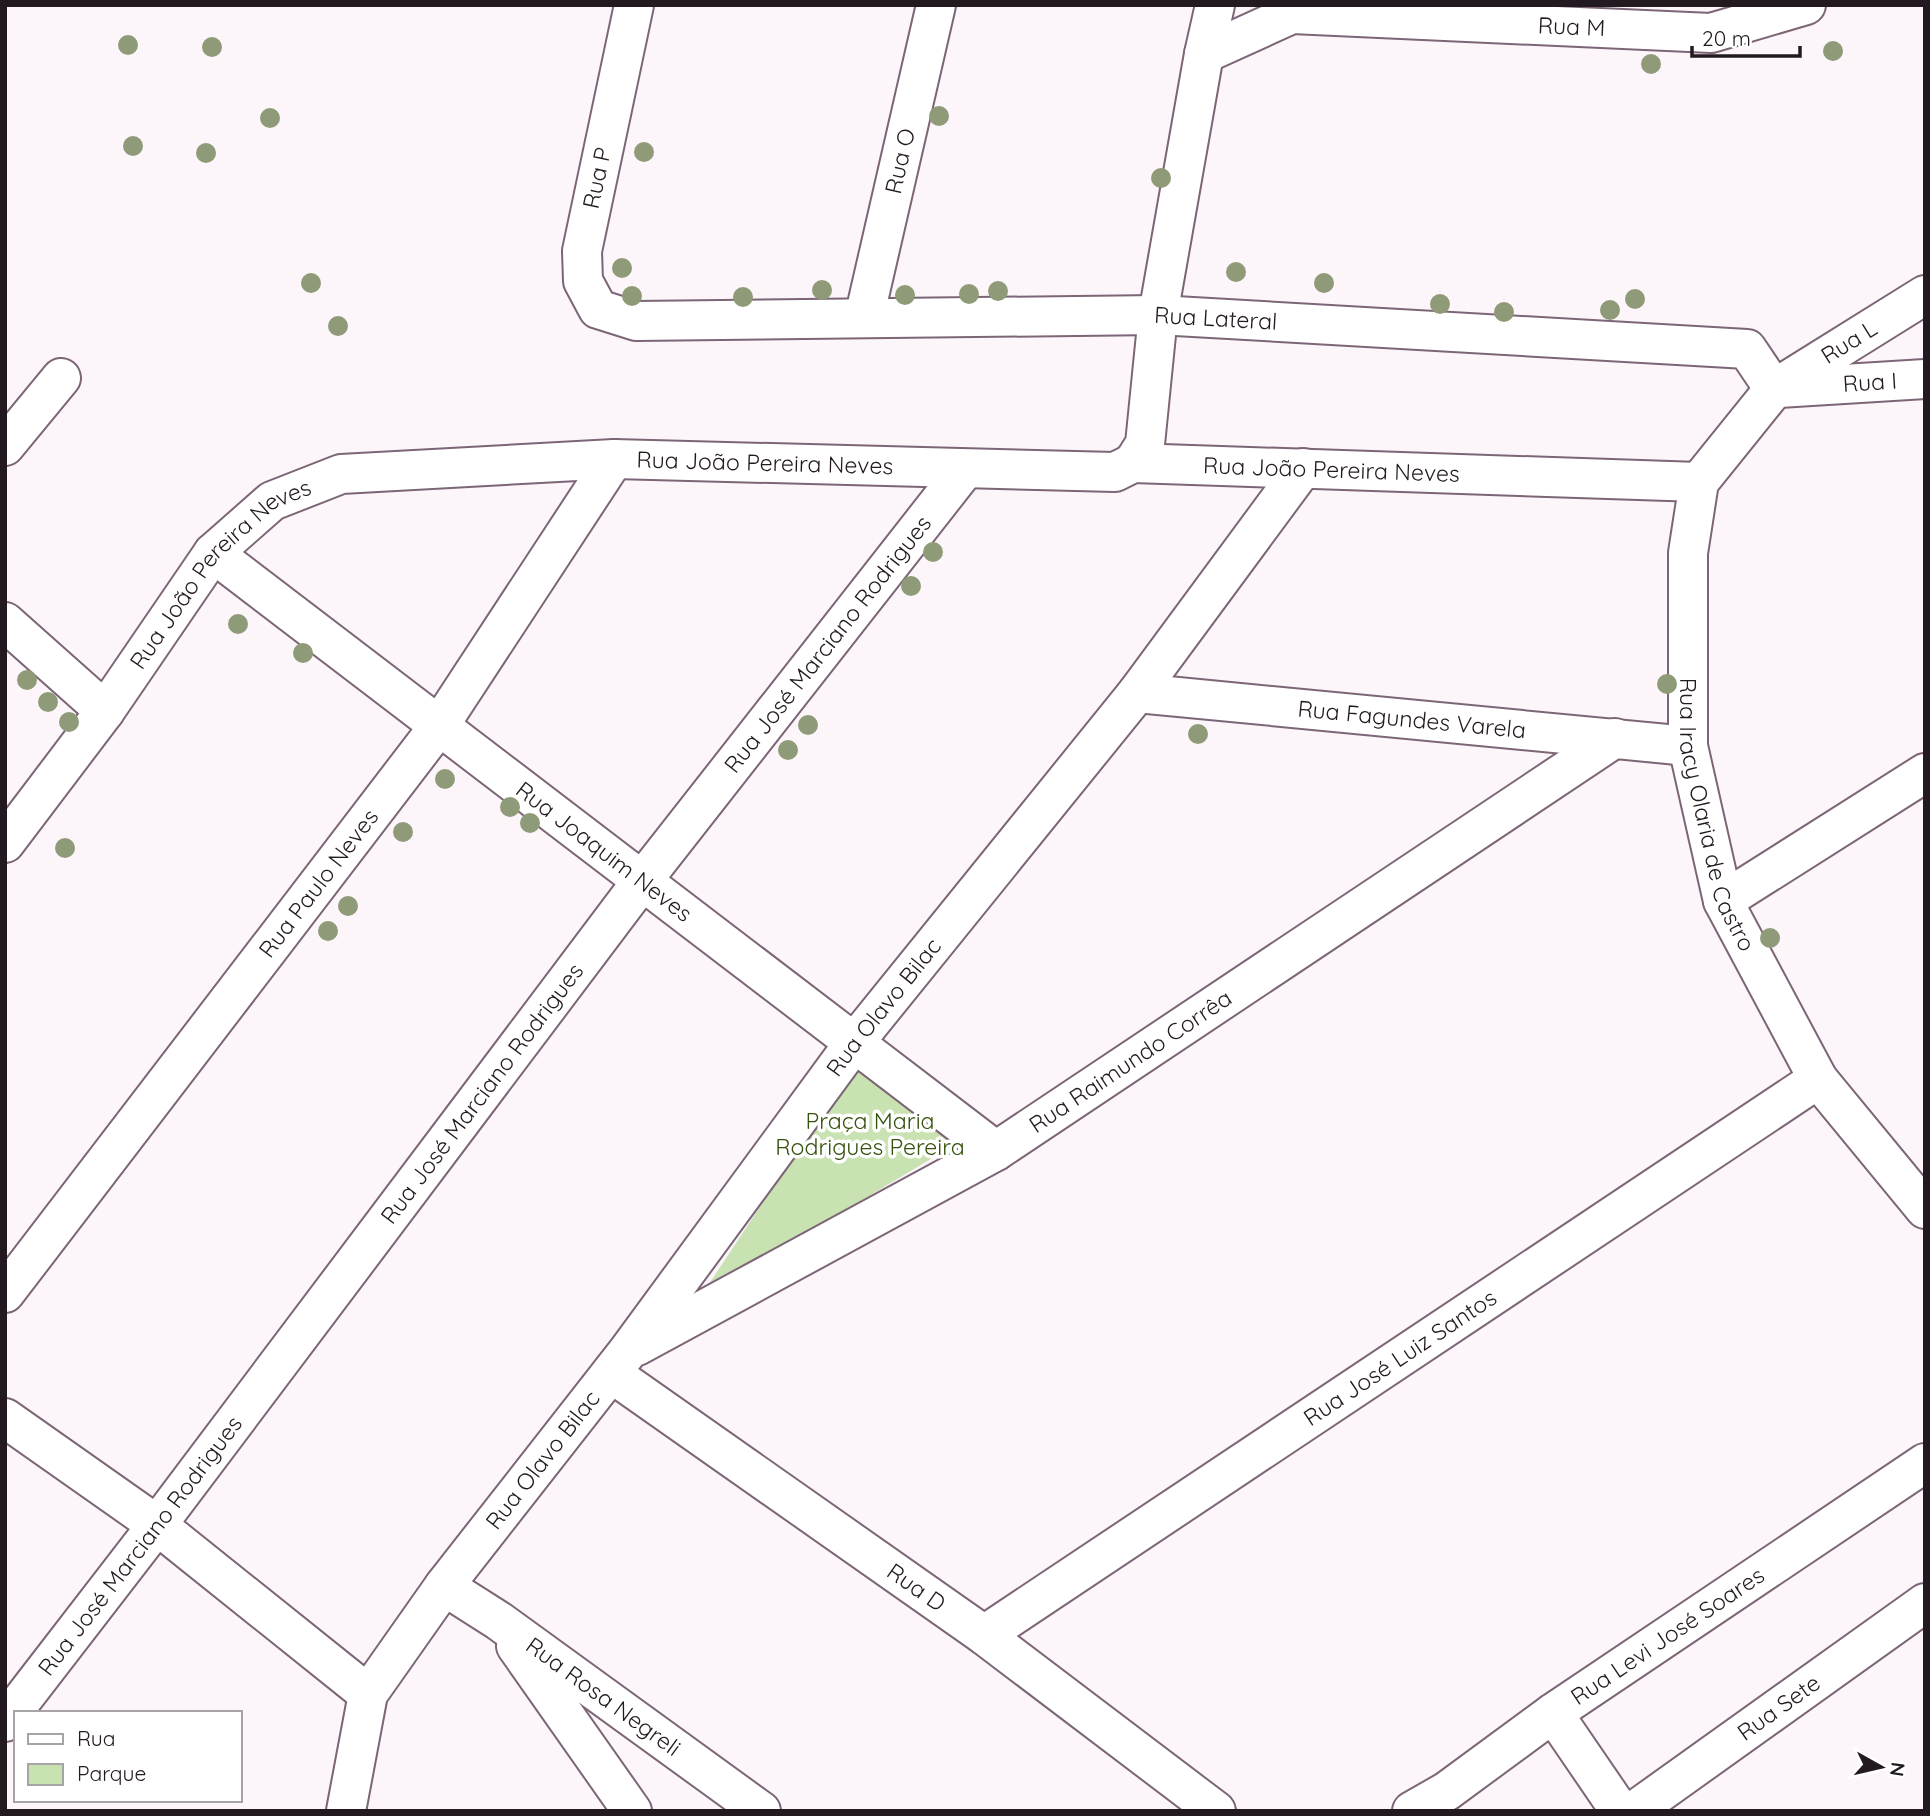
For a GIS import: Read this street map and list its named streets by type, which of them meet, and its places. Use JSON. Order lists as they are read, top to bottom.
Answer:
{
  "streets": {
    "street": [
      "Rua M",
      "Rua O",
      "Rua P",
      "Rua Lateral",
      "Rua L",
      "Rua I",
      "Rua João Pereira Neves",
      "Rua José Marciano Rodrigues",
      "Rua Fagundes Varela",
      "Rua Iracy Olaria de Castro",
      "Rua Joaquim Neves",
      "Rua Paulo Neves",
      "Rua Olavo Bilac",
      "Rua Raimundo Corrêa",
      "Rua José Luiz Santos",
      "Rua D",
      "Rua Levi José Soares",
      "Rua Rosa Negreli",
      "Rua Sete"
    ]
  },
  "crossings": [
    ["Rua O", "Rua Lateral"],
    ["Rua P", "Rua Lateral"],
    ["Rua Lateral", "Rua L"],
    ["Rua Lateral", "Rua I"],
    ["Rua L", "Rua I"],
    ["Rua João Pereira Neves", "Rua José Marciano Rodrigues"],
    ["Rua João Pereira Neves", "Rua Iracy Olaria de Castro"],
    ["Rua João Pereira Neves", "Rua Joaquim Neves"],
    ["Rua João Pereira Neves", "Rua Paulo Neves"],
    ["Rua João Pereira Neves", "Rua Olavo Bilac"],
    ["Rua José Marciano Rodrigues", "Rua Joaquim Neves"],
    ["Rua Fagundes Varela", "Rua Iracy Olaria de Castro"],
    ["Rua Fagundes Varela", "Rua Olavo Bilac"],
    ["Rua Fagundes Varela", "Rua Raimundo Corrêa"],
    ["Rua Iracy Olaria de Castro", "Rua José Luiz Santos"],
    ["Rua Joaquim Neves", "Rua Paulo Neves"],
    ["Rua Joaquim Neves", "Rua Olavo Bilac"],
    ["Rua Joaquim Neves", "Rua Raimundo Corrêa"],
    ["Rua Olavo Bilac", "Rua Raimundo Corrêa"],
    ["Rua Olavo Bilac", "Rua D"],
    ["Rua Olavo Bilac", "Rua Rosa Negreli"],
    ["Rua Raimundo Corrêa", "Rua D"],
    ["Rua José Luiz Santos", "Rua D"]
  ],
  "parks": ["Praça Maria Rodrigues Pereira"],
  "legend": ["Rua", "Parque"],
  "scale_bar": "20 m",
  "north": "right"
}
